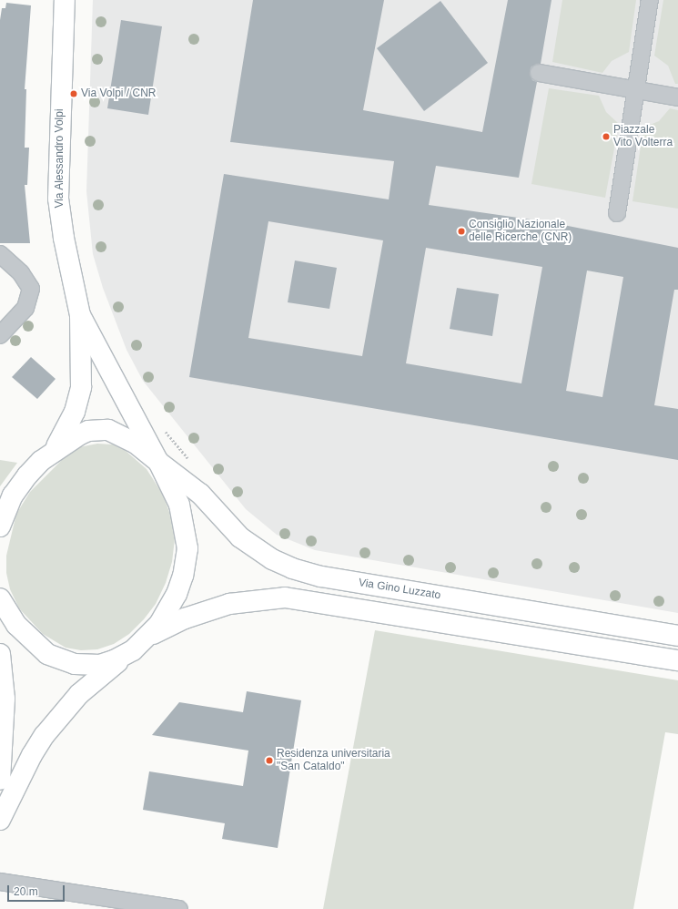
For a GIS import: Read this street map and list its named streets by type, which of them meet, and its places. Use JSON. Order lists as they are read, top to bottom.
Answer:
{
  "streets": {
    "main road": ["Via Alessandro Volpi", "Via Gino Luzzato"]
  },
  "crossings": [
    ["Via Alessandro Volpi", "Via Gino Luzzato"]
  ],
  "places": [
    "Via Volpi / CNR",
    "Piazzale Vito Volterra",
    "Consiglio Nazionale delle Ricerche (CNR)",
    "Residenza universitaria \"San Cataldo\""
  ],
  "scale_bar": "20 m"
}
